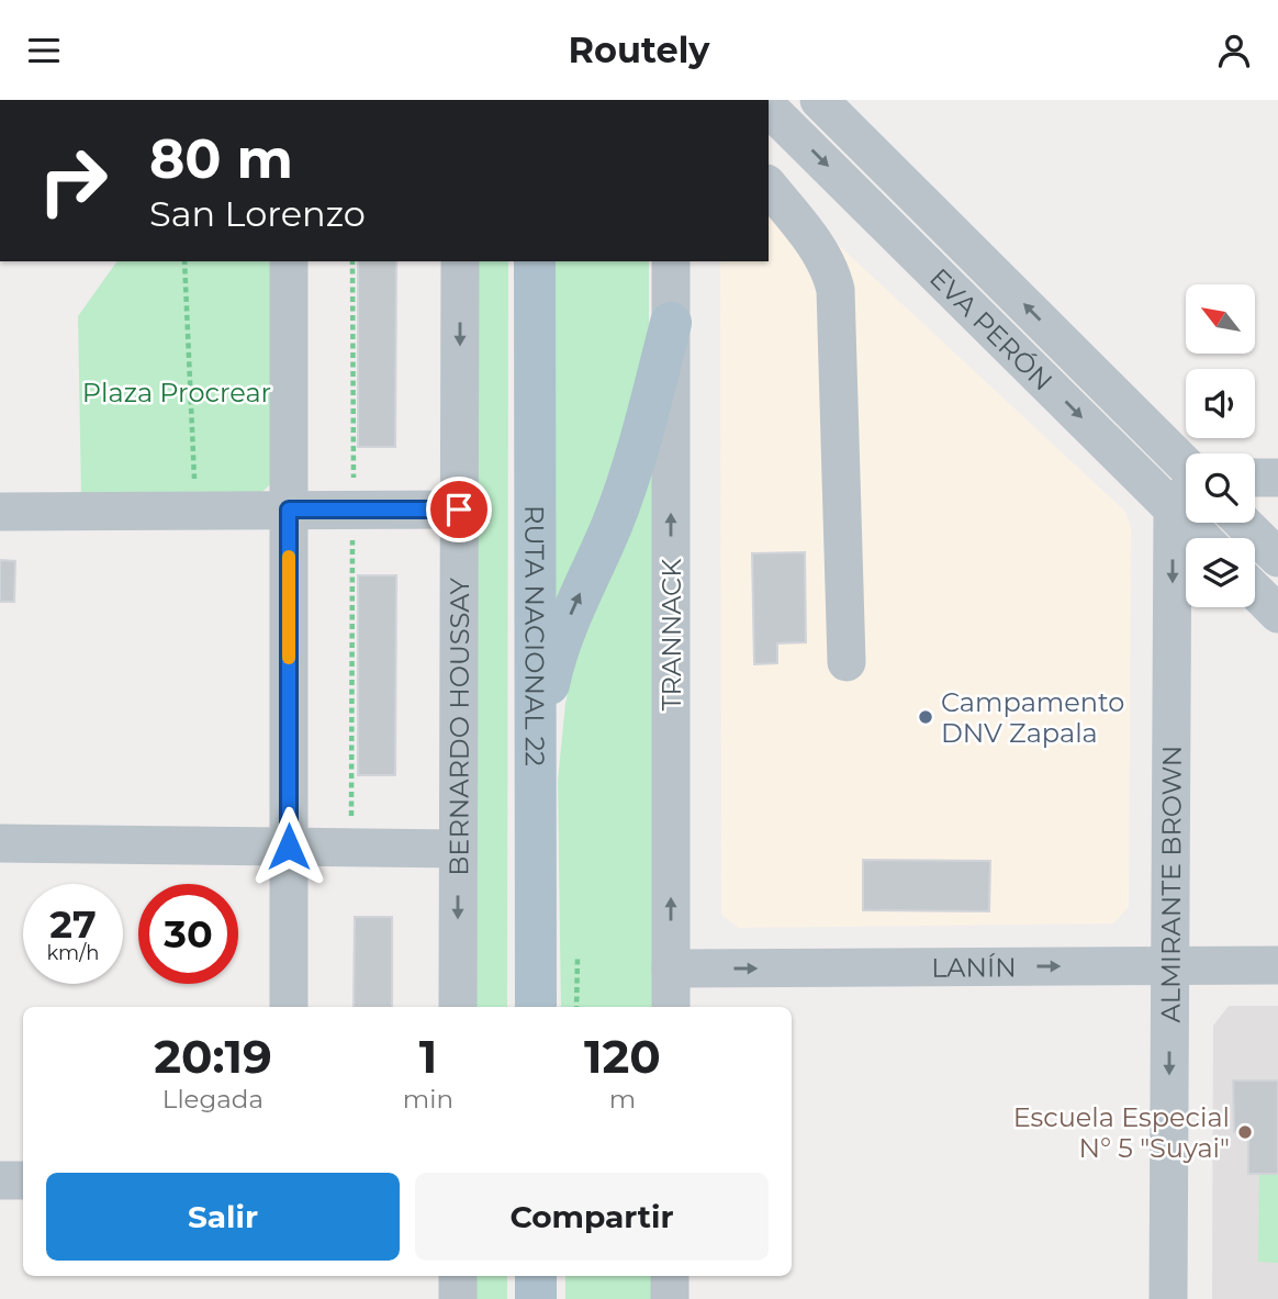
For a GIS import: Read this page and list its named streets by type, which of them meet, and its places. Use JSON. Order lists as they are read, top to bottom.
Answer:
{
  "streets": {
    "main road": ["RUTA NACIONAL 22"],
    "street": [
      "EVA PERÓN",
      "TRANNACK",
      "BERNARDO HOUSSAY",
      "ALMIRANTE BROWN",
      "LANÍN"
    ]
  },
  "crossings": [
    ["EVA PERÓN", "ALMIRANTE BROWN"],
    ["TRANNACK", "LANÍN"],
    ["ALMIRANTE BROWN", "LANÍN"]
  ],
  "one_way": ["ALMIRANTE BROWN", "LANÍN"],
  "parks": ["Plaza Procrear"],
  "places": ["Campamento DNV Zapala", "Escuela Especial N° 5 \"Suyai\""],
  "north": "top left",
  "page": {
    "header": "Routely",
    "turn": ["80 m", "San Lorenzo"],
    "speed": "27 km/h",
    "limit": "30",
    "eta": [
      "20:19",
      "Llegada",
      "1",
      "min",
      "120",
      "m"
    ],
    "buttons": ["Salir", "Compartir"]
  }
}
